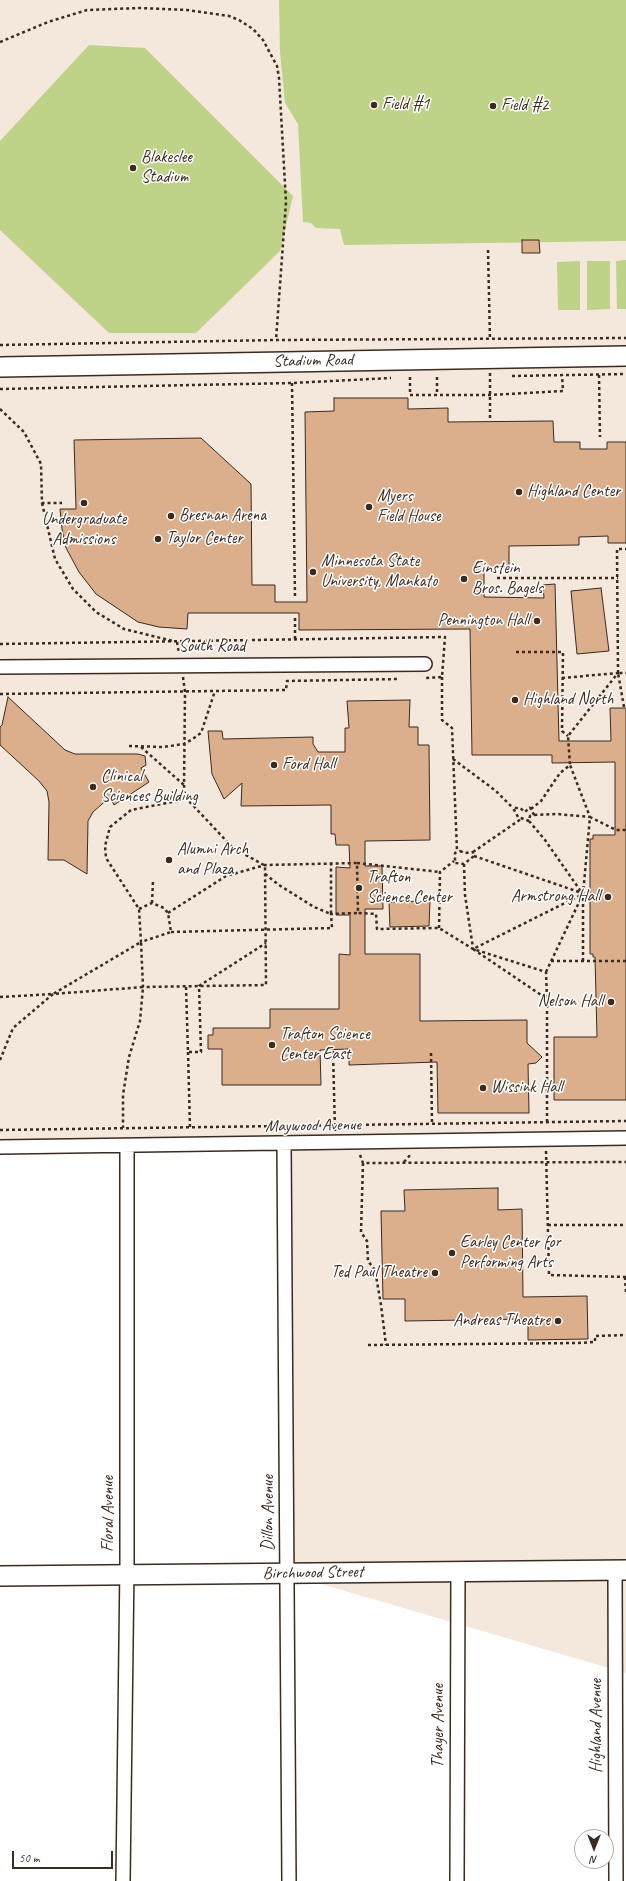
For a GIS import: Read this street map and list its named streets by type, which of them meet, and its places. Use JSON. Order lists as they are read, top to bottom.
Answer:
{
  "streets": {
    "street": [
      "Stadium Road",
      "South Road",
      "Maywood Avenue",
      "Dillon Avenue",
      "Floral Avenue",
      "Birchwood Street",
      "Thayer Avenue",
      "Highland Avenue"
    ]
  },
  "crossings": [
    ["Maywood Avenue", "Dillon Avenue"],
    ["Maywood Avenue", "Floral Avenue"],
    ["Dillon Avenue", "Birchwood Street"],
    ["Floral Avenue", "Birchwood Street"],
    ["Birchwood Street", "Thayer Avenue"],
    ["Birchwood Street", "Highland Avenue"]
  ],
  "places": [
    "Field #1",
    "Field #2",
    "Blakeslee Stadium",
    "Highland Center",
    "Undergraduate Admissions",
    "Myers Field House",
    "Bresnan Arena",
    "Taylor Center",
    "Minnesota State University, Mankato",
    "Einstein Bros. Bagels",
    "Pennington Hall",
    "Highland North",
    "Ford Hall",
    "Clinical Sciences Building",
    "Alumni Arch and Plaza",
    "Trafton Science Center",
    "Armstrong Hall",
    "Nelson Hall",
    "Trafton Science Center East",
    "Wissink Hall",
    "Earley Center for Performing Arts",
    "Ted Paul Theatre",
    "Andreas Theatre"
  ],
  "scale_bar": "50 m",
  "north": "bottom"
}
